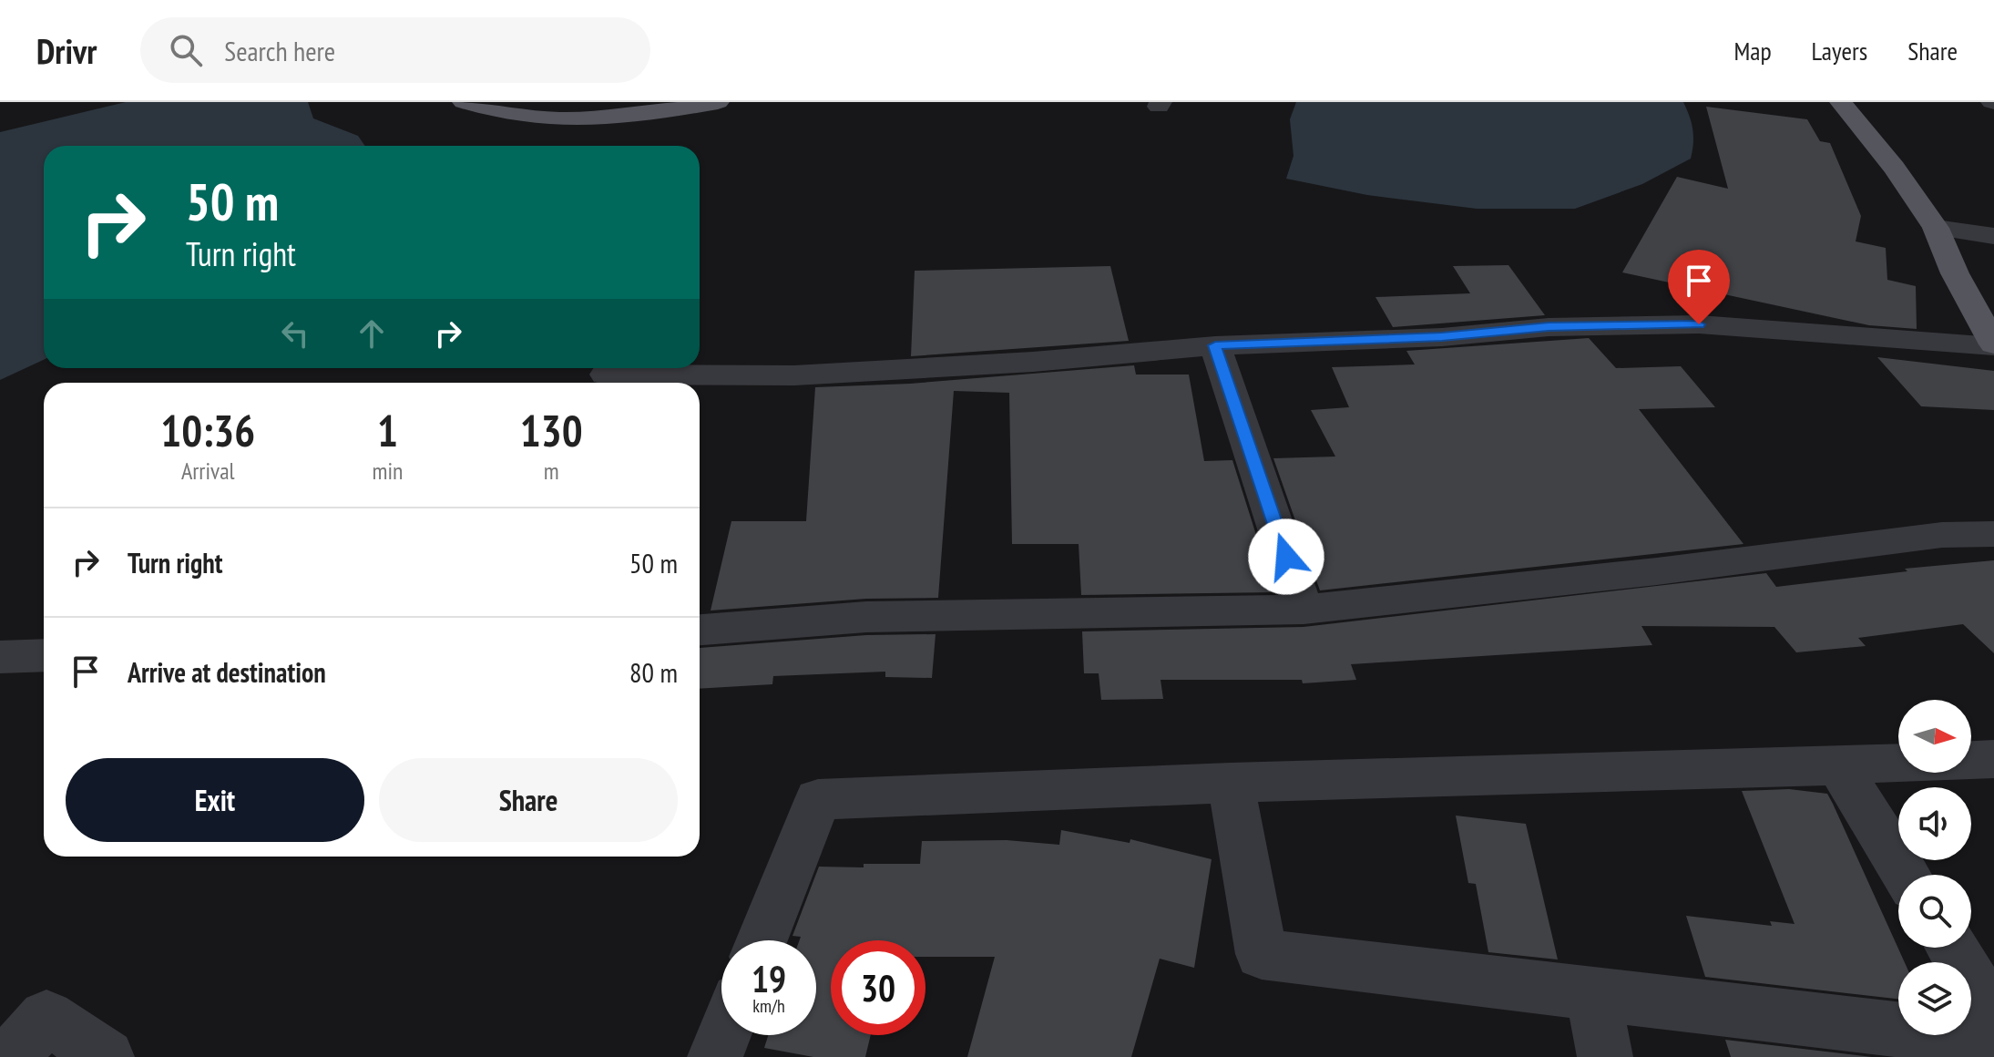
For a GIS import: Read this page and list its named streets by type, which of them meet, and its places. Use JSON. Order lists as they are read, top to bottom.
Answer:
{
  "north": "right",
  "page": {
    "header": "Drivr",
    "search": "Search here",
    "nav": ["Map", "Layers", "Share"],
    "turn": ["50 m", "Turn right"],
    "eta": [
      "10:36",
      "Arrival",
      "1",
      "min",
      "130",
      "m"
    ],
    "list": [
      {
        "name": "Turn right",
        "value": "50 m"
      },
      {
        "name": "Arrive at destination",
        "value": "80 m"
      }
    ],
    "buttons": ["Exit", "Share"],
    "speed": "19 km/h",
    "limit": "30"
  }
}
